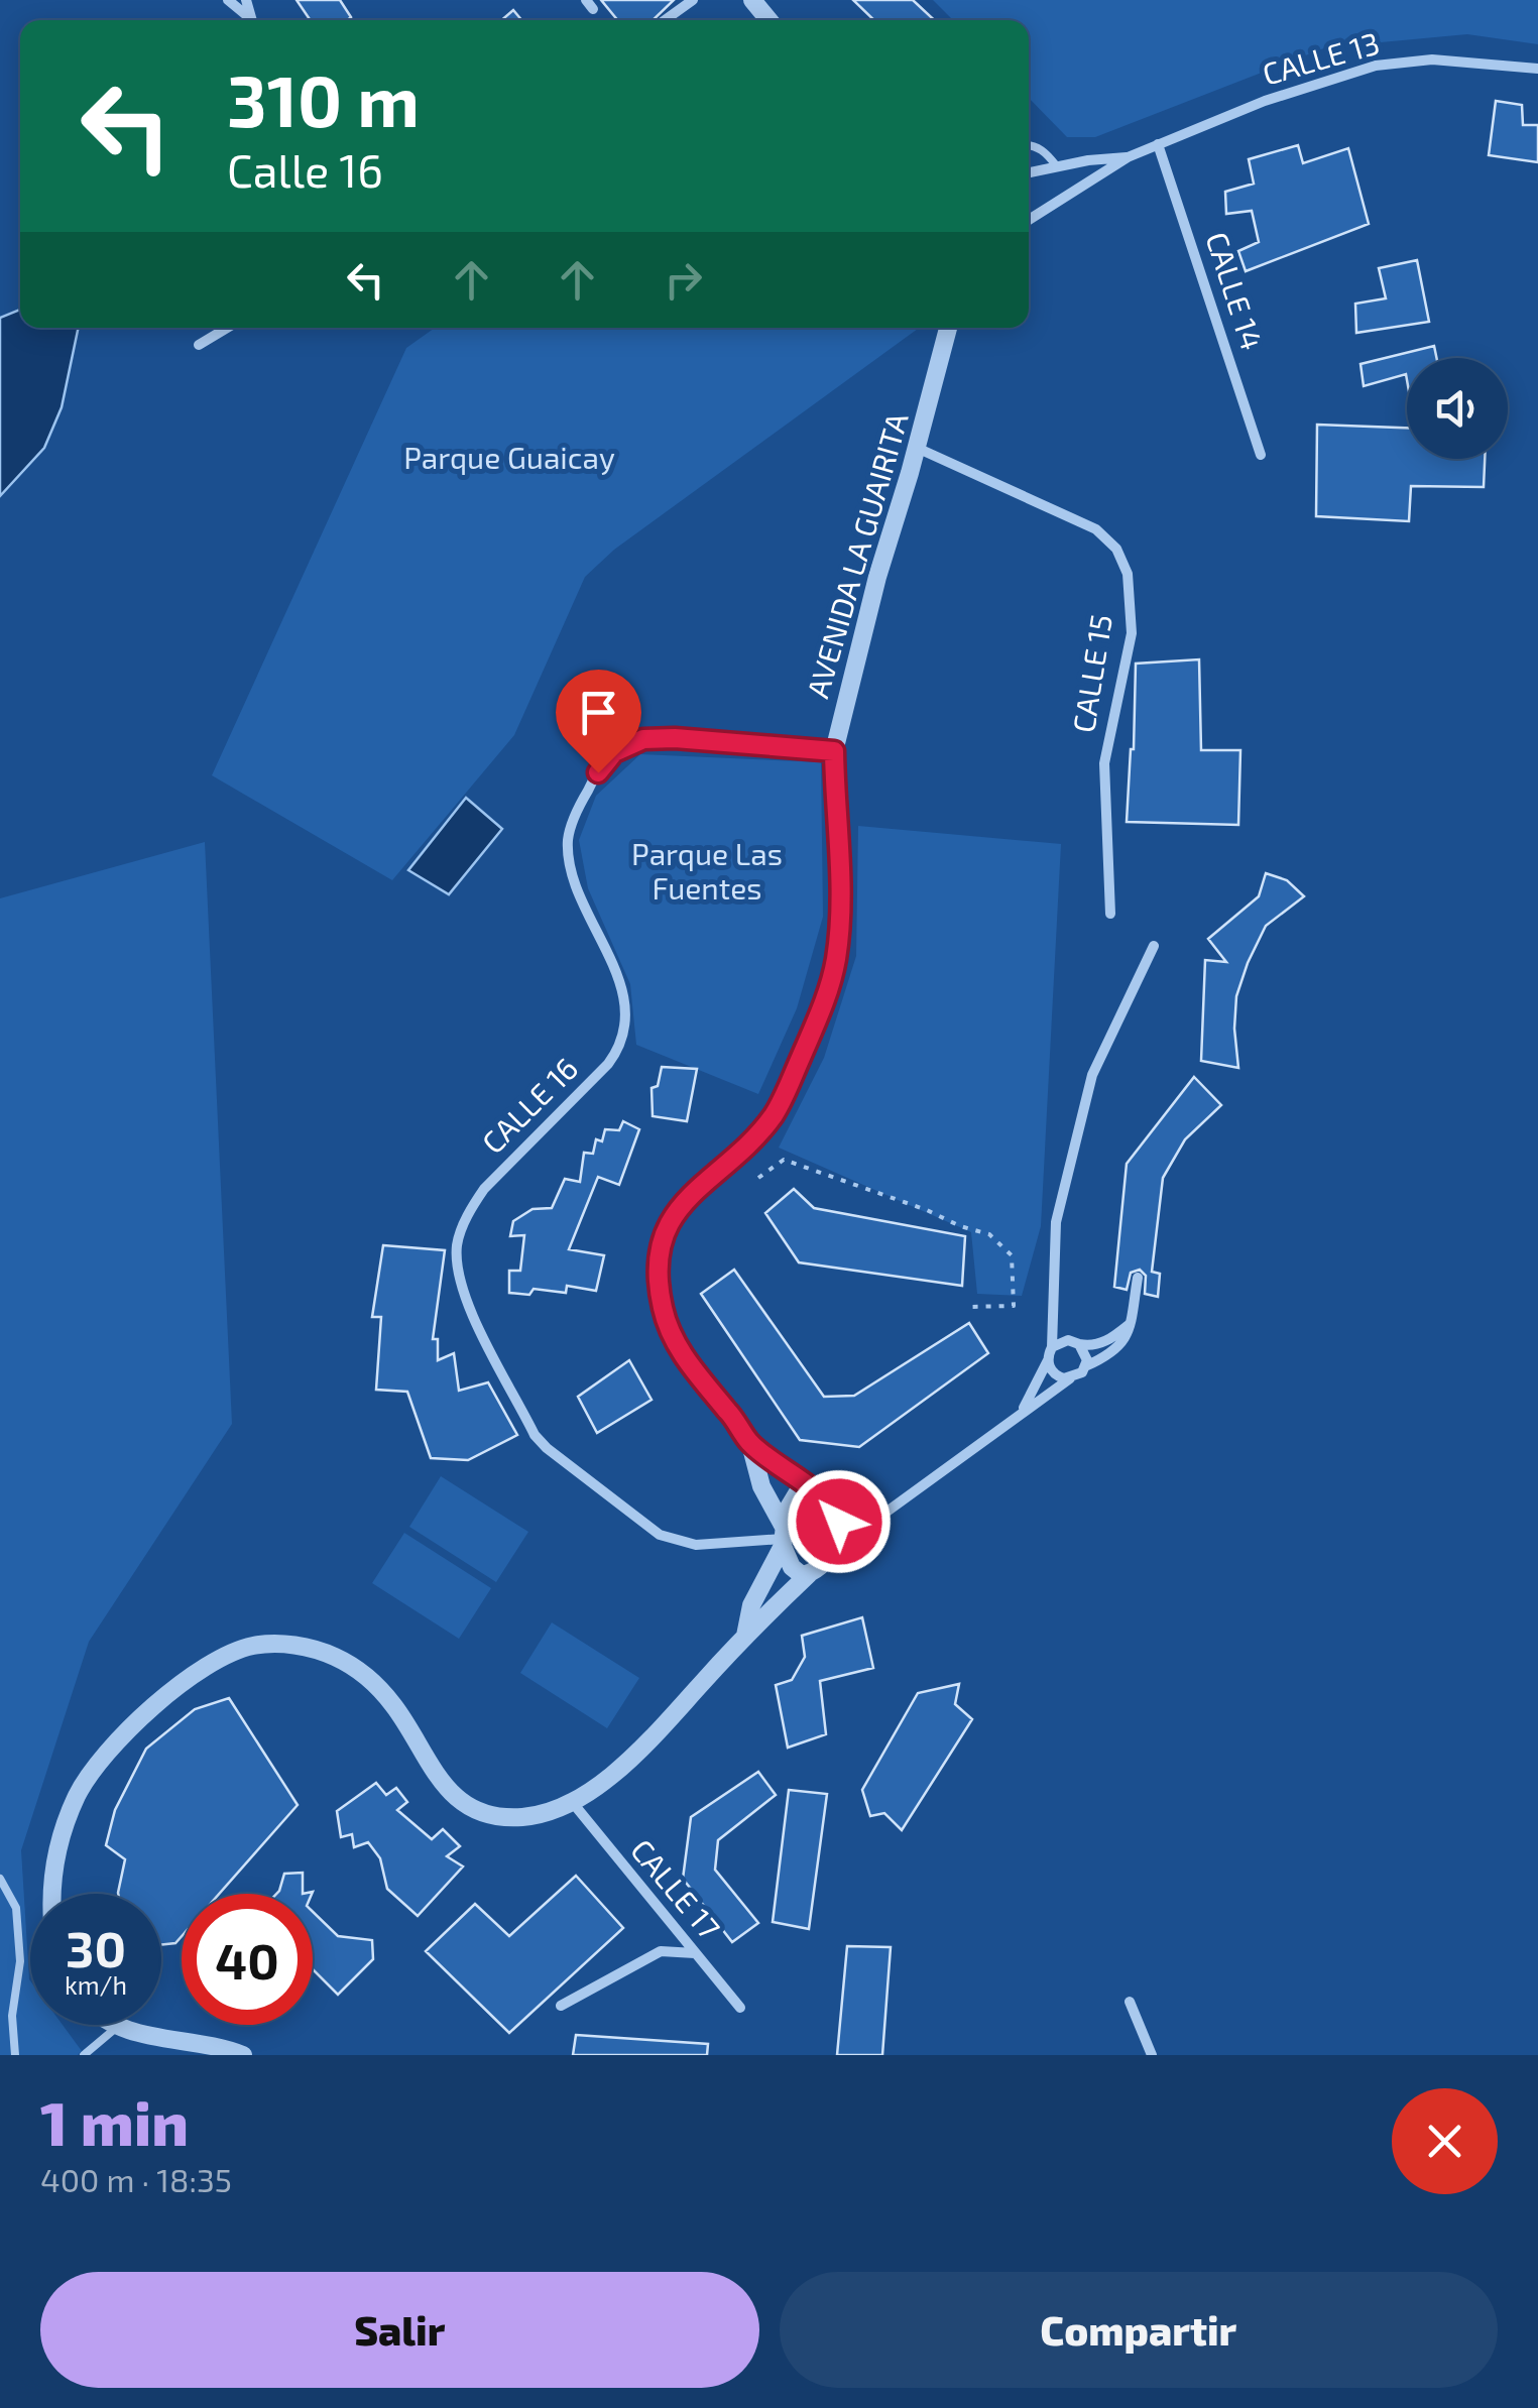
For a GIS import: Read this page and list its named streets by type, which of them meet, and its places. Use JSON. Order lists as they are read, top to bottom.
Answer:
{
  "streets": {
    "street": [
      "CALLE 13",
      "CALLE 14",
      "AVENIDA LA GUAIRITA",
      "CALLE 15",
      "CALLE 16",
      "CALLE 17"
    ]
  },
  "crossings": [
    ["CALLE 13", "CALLE 14"],
    ["AVENIDA LA GUAIRITA", "CALLE 15"],
    ["AVENIDA LA GUAIRITA", "CALLE 16"]
  ],
  "parks": ["Parque Guaicay", "Parque Las Fuentes"],
  "page": {
    "turn": ["310 m", "Calle 16"],
    "speed": "30 km/h",
    "limit": "40",
    "heading": ["1 min", "400 m · 18:35"],
    "buttons": ["Salir", "Compartir"]
  }
}
